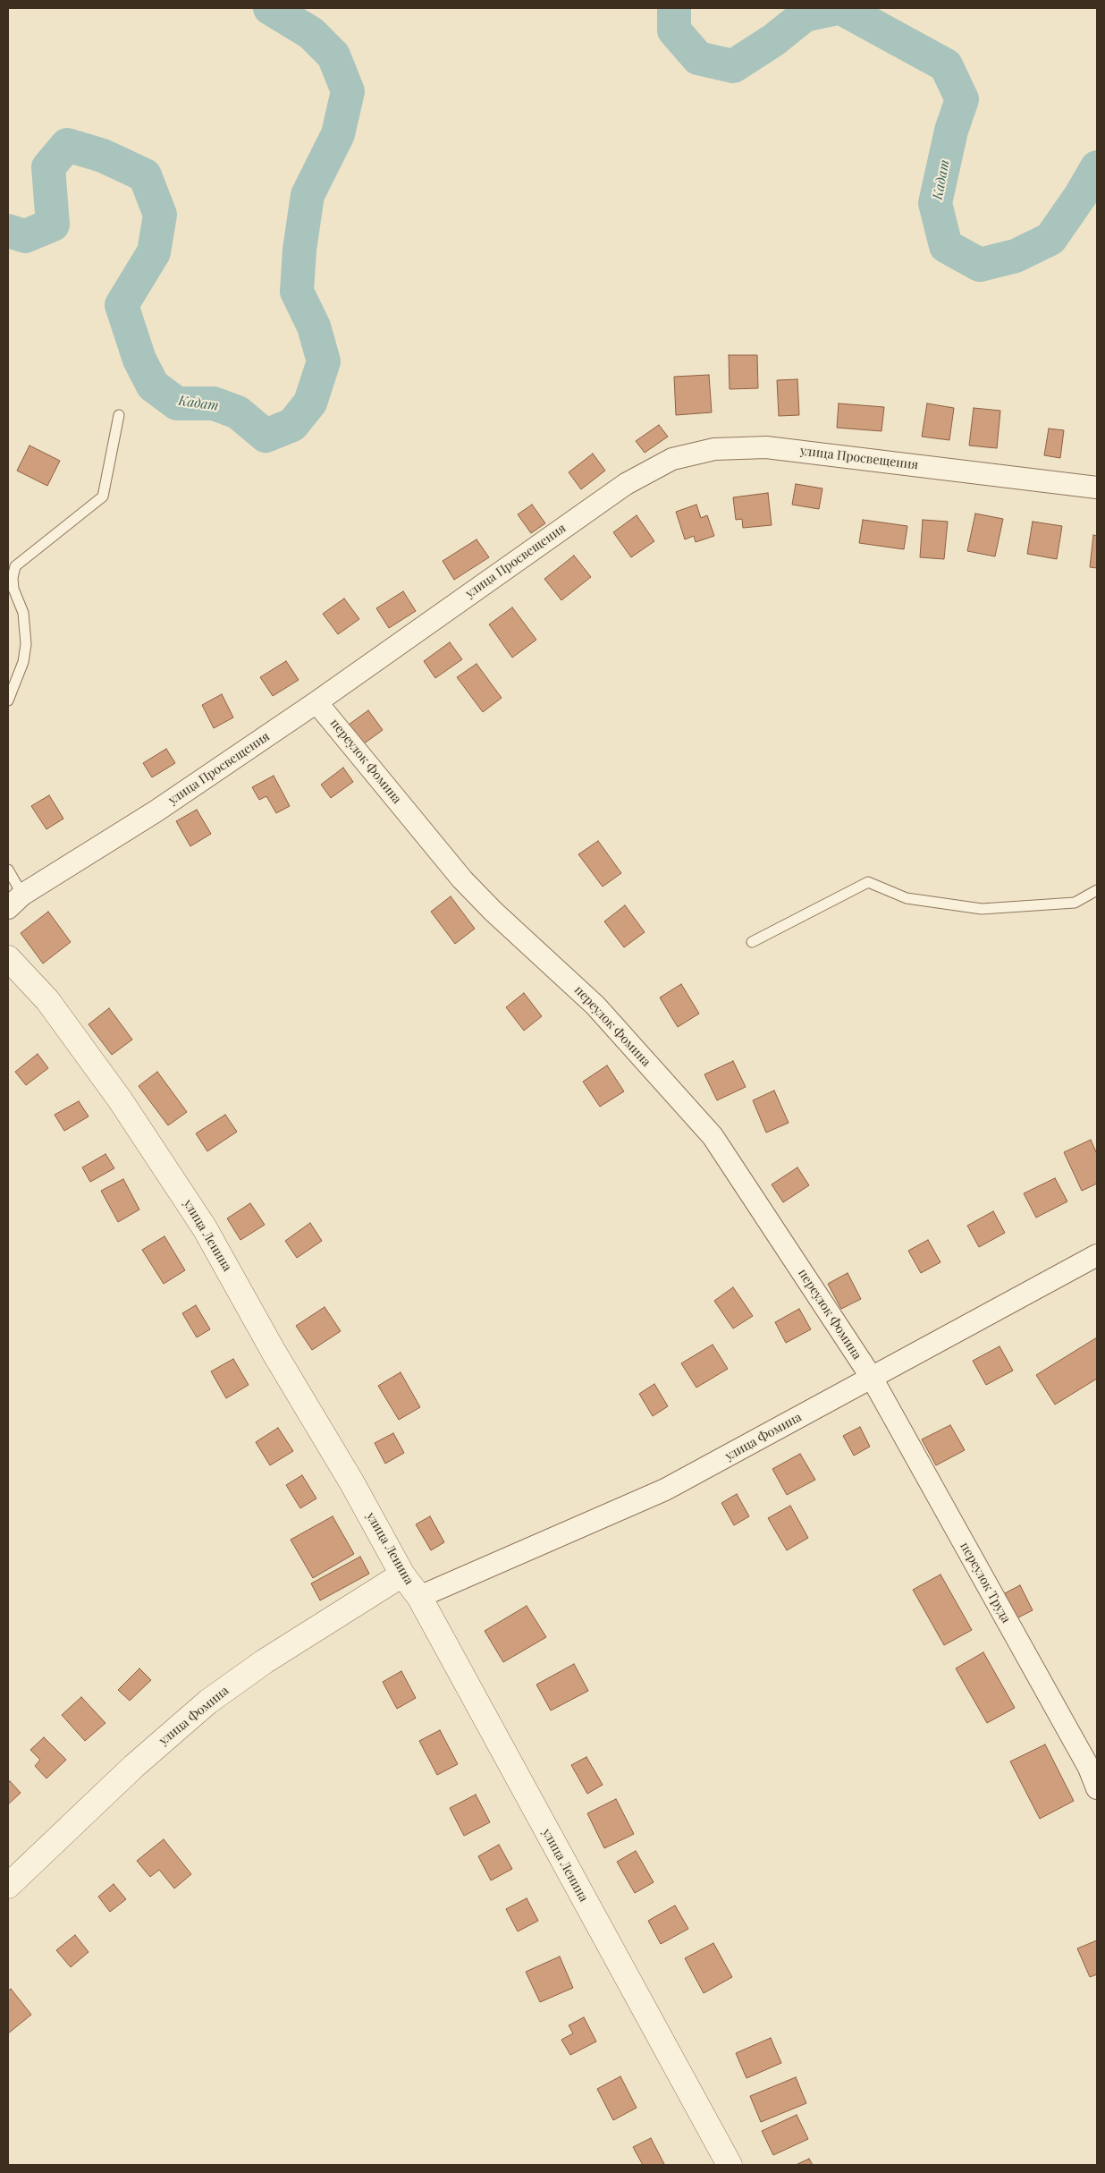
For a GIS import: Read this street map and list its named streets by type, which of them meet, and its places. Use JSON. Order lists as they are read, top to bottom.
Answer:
{
  "streets": {
    "street": [
      "улица Просвещения",
      "переулок Фомина",
      "улица Ленина",
      "улица Фомина",
      "переулок Труда"
    ]
  },
  "crossings": [
    ["улица Просвещения", "переулок Фомина"],
    ["переулок Фомина", "улица Фомина"],
    ["переулок Фомина", "переулок Труда"],
    ["улица Ленина", "улица Фомина"],
    ["улица Фомина", "переулок Труда"]
  ],
  "water": ["Кадат"]
}
